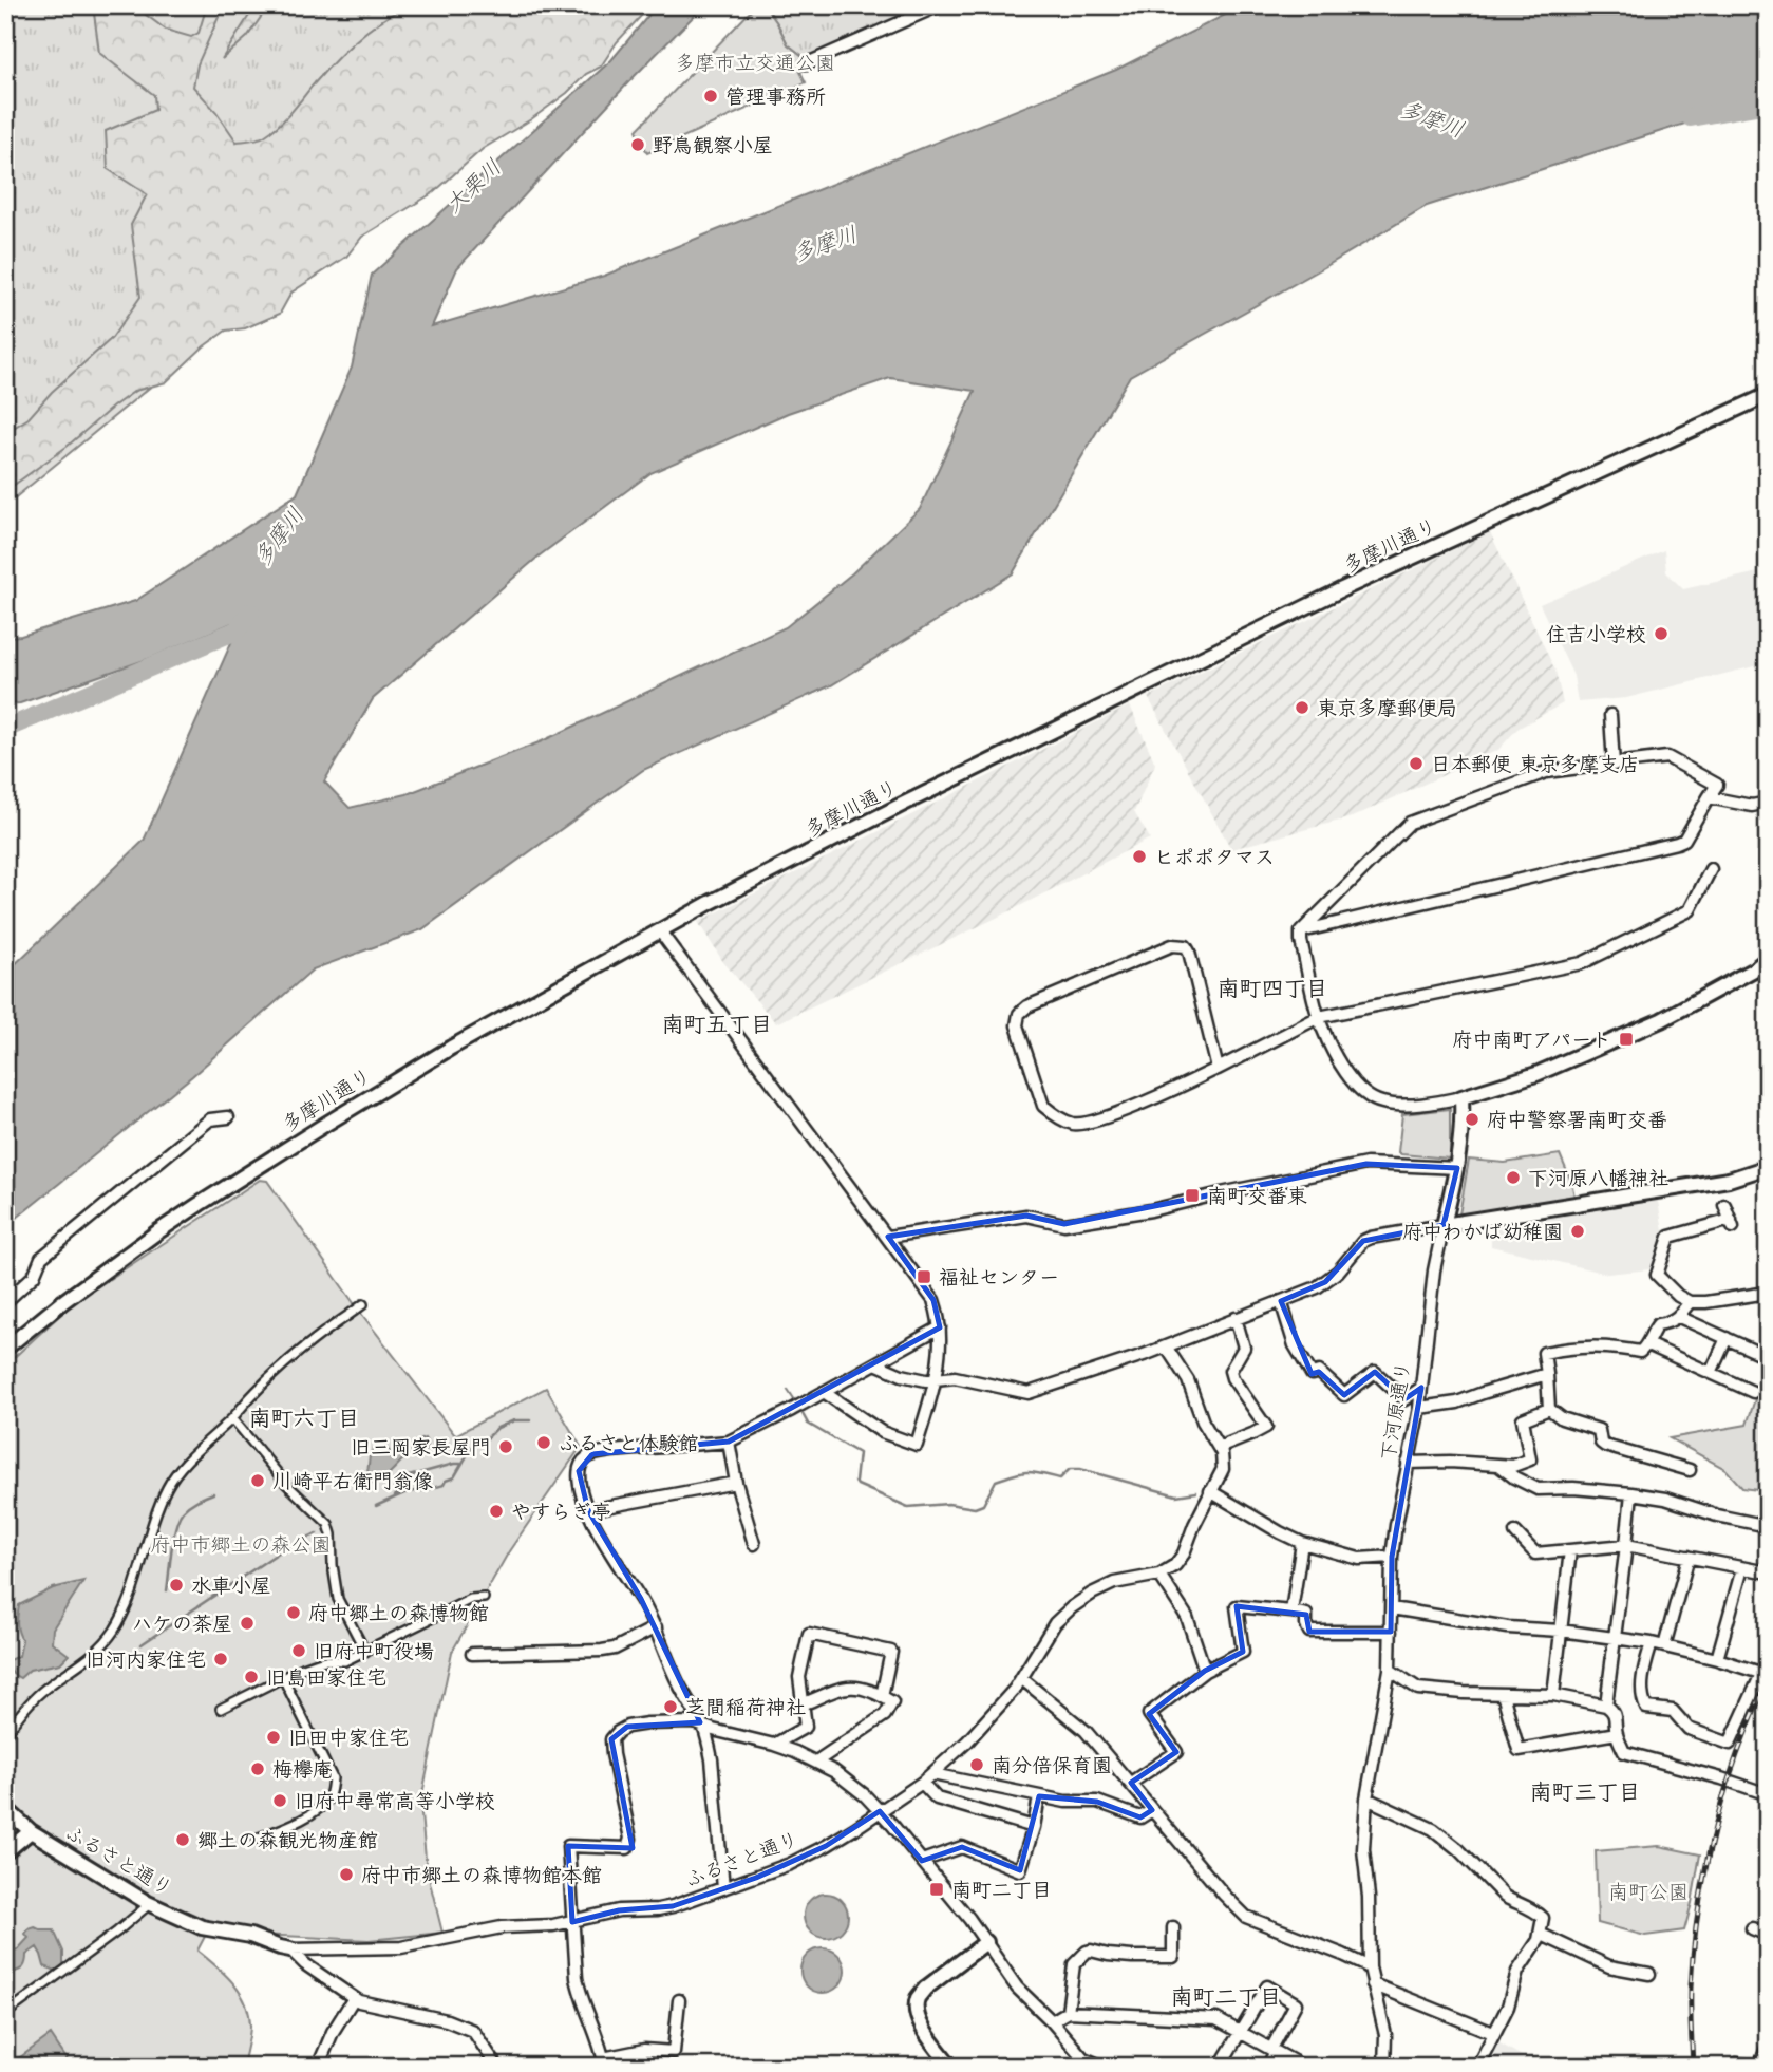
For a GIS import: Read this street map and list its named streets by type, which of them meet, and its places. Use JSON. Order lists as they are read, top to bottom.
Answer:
{
  "streets": {
    "street": ["多摩川通り", "下河原通り", "ふるさと通り"]
  },
  "districts": [
    "南町四丁目",
    "南町五丁目",
    "南町六丁目",
    "南町三丁目",
    "南町二丁目"
  ],
  "water": ["多摩川", "大栗川"],
  "parks": ["多摩市立交通公園", "府中市郷土の森公園", "南町公園"],
  "places": {
    "other": [
      "管理事務所",
      "野鳥観察小屋",
      "住吉小学校",
      "東京多摩郵便局",
      "日本郵便 東京多摩支店",
      "ヒポポタマス",
      "府中警察署南町交番",
      "下河原八幡神社",
      "府中わかば幼稚園",
      "ふるさと体験館",
      "旧三岡家長屋門",
      "川崎平右衛門翁像",
      "やすらぎ亭",
      "水車小屋",
      "府中郷土の森博物館",
      "ハケの茶屋",
      "旧府中町役場",
      "旧河内家住宅",
      "旧島田家住宅",
      "芝間稲荷神社",
      "旧田中家住宅",
      "南分倍保育園",
      "梅欅庵",
      "旧府中尋常高等小学校",
      "郷土の森観光物産館",
      "府中市郷土の森博物館本館"
    ],
    "transit": [
      "府中南町アパート",
      "南町交番東",
      "福祉センター",
      "南町二丁目"
    ]
  }
}
